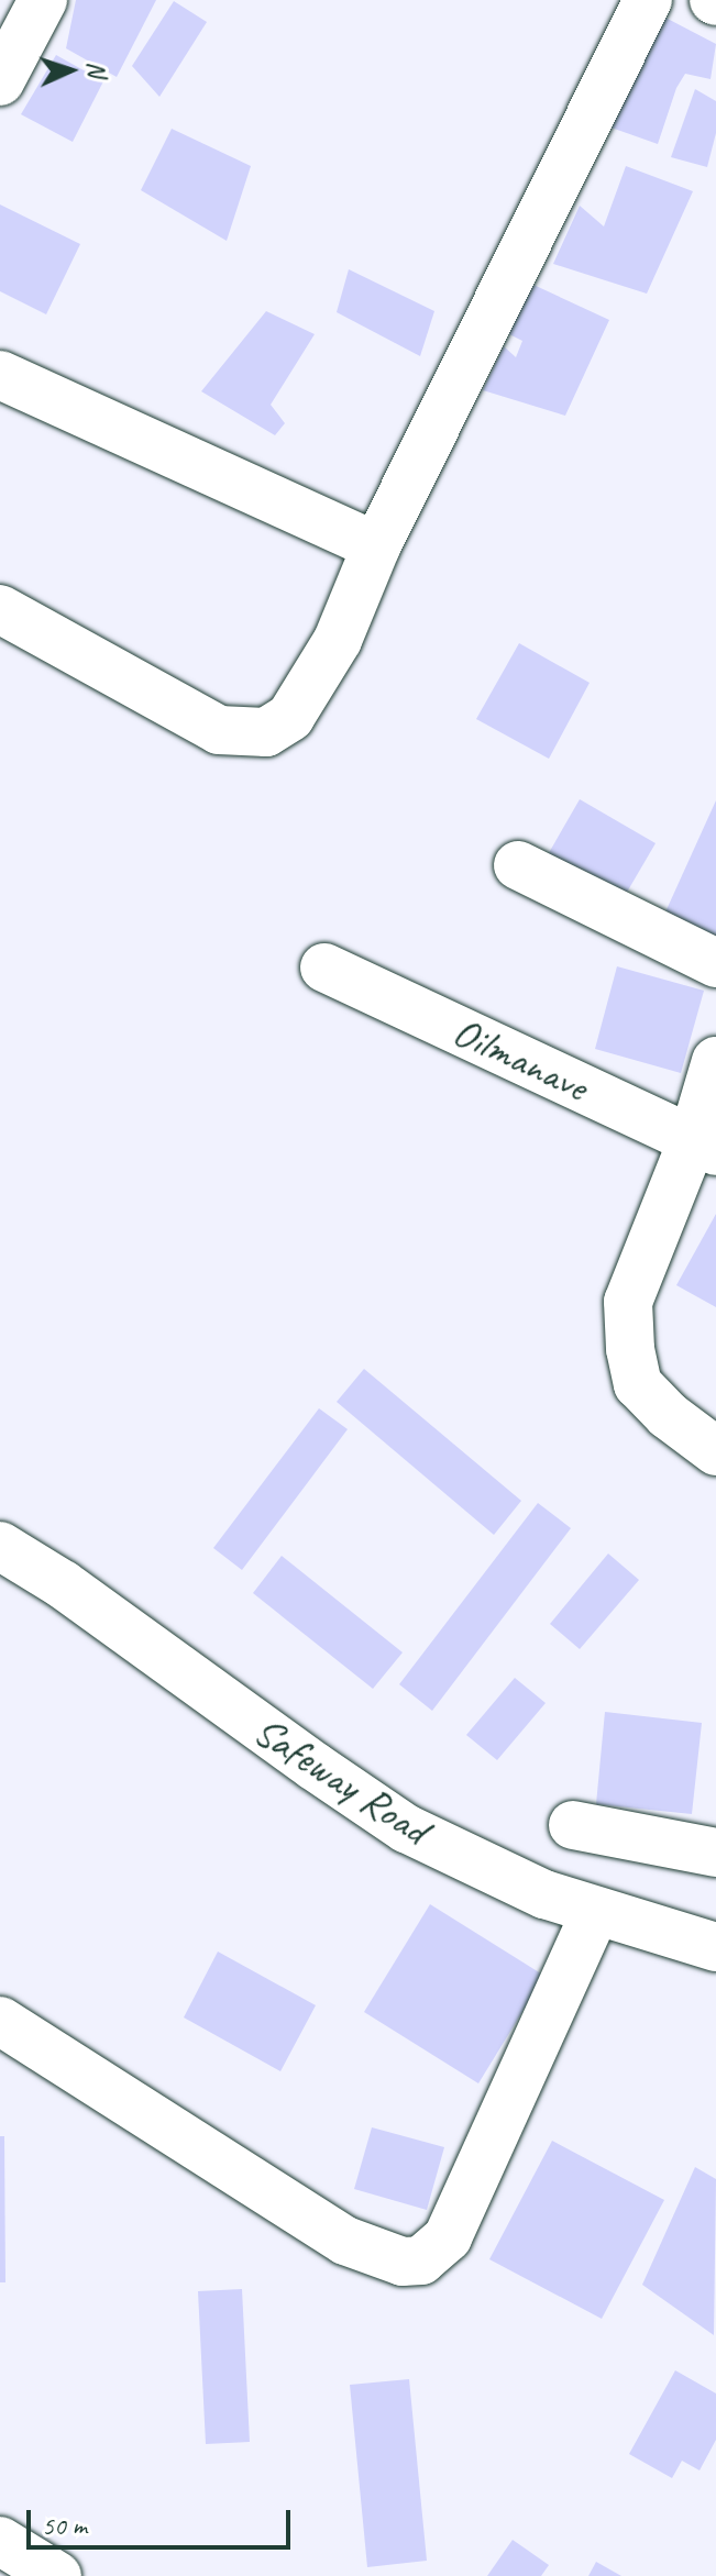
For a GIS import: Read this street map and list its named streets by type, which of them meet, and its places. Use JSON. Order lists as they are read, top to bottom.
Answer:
{
  "streets": {
    "street": ["Oilmanave", "Safeway Road"]
  },
  "scale_bar": "50 m",
  "north": "right"
}
